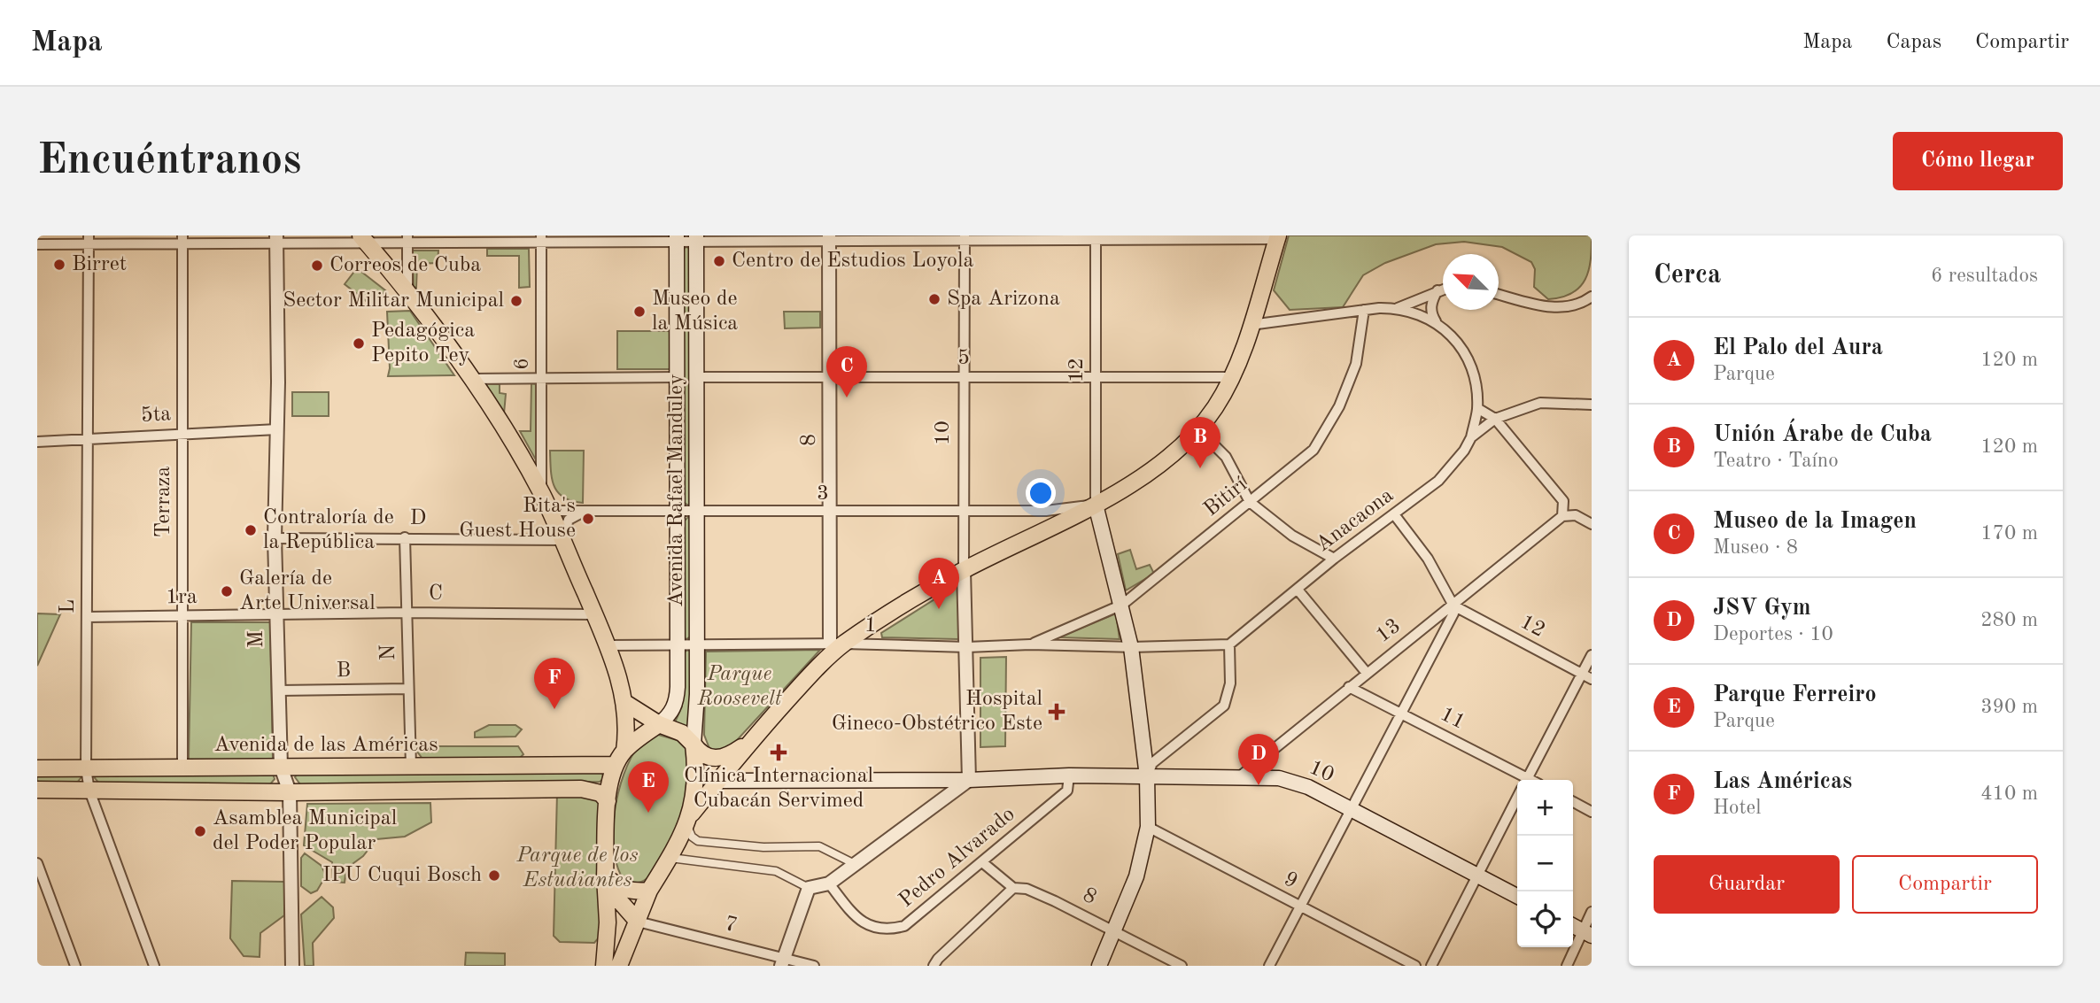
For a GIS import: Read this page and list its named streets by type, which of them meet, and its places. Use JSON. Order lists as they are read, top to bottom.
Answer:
{
  "streets": {
    "main road": ["10", "Avenida Rafael Manduley", "Avenida de las Américas"],
    "street": [
      "5",
      "6",
      "12",
      "5ta",
      "8",
      "3",
      "Bitirí",
      "Terraza",
      "D",
      "Anacaona",
      "C",
      "1ra",
      "L",
      "1",
      "13",
      "M",
      "N",
      "B",
      "11",
      "Pedro Alvarado",
      "9",
      "7"
    ]
  },
  "crossings": [
    ["5", "12"],
    ["5", "10"],
    ["5", "8"],
    ["5", "Avenida Rafael Manduley"],
    ["12", "3"],
    ["12", "13"],
    ["5ta", "Terraza"],
    ["5ta", "L"],
    ["5ta", "M"],
    ["10", "3"],
    ["10", "1"],
    ["10", "13"],
    ["10", "Pedro Alvarado"],
    ["8", "3"],
    ["8", "1"],
    ["8", "Pedro Alvarado"],
    ["Avenida Rafael Manduley", "3"],
    ["Avenida Rafael Manduley", "1"],
    ["Bitirí", "1"],
    ["Terraza", "1ra"],
    ["Terraza", "Avenida de las Américas"],
    ["D", "M"],
    ["D", "N"],
    ["C", "1ra"],
    ["C", "M"],
    ["C", "N"],
    ["1ra", "L"],
    ["1ra", "M"],
    ["L", "Avenida de las Américas"],
    ["13", "11"],
    ["M", "B"],
    ["M", "Avenida de las Américas"],
    ["N", "B"],
    ["N", "Avenida de las Américas"]
  ],
  "parks": ["Parque Roosevelt", "Parque de los Estudiantes"],
  "places": {
    "other": [
      "Centro de Estudios Loyola",
      "Birret",
      "Correos de Cuba",
      "Spa Arizona",
      "Sector Militar Municipal",
      "Museo de la Música",
      "Pedagógica Pepito Tey",
      "Rita's Guest House",
      "Contraloría de la República",
      "Galería de Arte Universal",
      "Asamblea Municipal del Poder Popular",
      "IPU Cuqui Bosch"
    ],
    "health": ["Hospital Gineco-Obstétrico Este", "Clínica Internacional Cubacán Servimed"]
  },
  "north": "top left",
  "page": {
    "header": "Mapa",
    "nav": ["Mapa", "Capas", "Compartir"],
    "buttons": [
      "Cómo llegar",
      ["Guardar", "Compartir"]
    ],
    "title": "Encuéntranos",
    "heading": ["Cerca", "6 resultados"],
    "list": [
      {
        "mark": "A",
        "name": "El Palo del Aura",
        "note": "Parque",
        "value": "120 m"
      },
      {
        "mark": "B",
        "name": "Unión Árabe de Cuba",
        "note": "Teatro · Taíno",
        "value": "120 m"
      },
      {
        "mark": "C",
        "name": "Museo de la Imagen",
        "note": "Museo · 8",
        "value": "170 m"
      },
      {
        "mark": "D",
        "name": "JSV Gym",
        "note": "Deportes · 10",
        "value": "280 m"
      },
      {
        "mark": "E",
        "name": "Parque Ferreiro",
        "note": "Parque",
        "value": "390 m"
      },
      {
        "mark": "F",
        "name": "Las Américas",
        "note": "Hotel",
        "value": "410 m"
      }
    ],
    "pins": [
      "C",
      "B",
      "A",
      "F",
      "D",
      "E"
    ],
    "map_buttons": ["+", "−"]
  }
}
